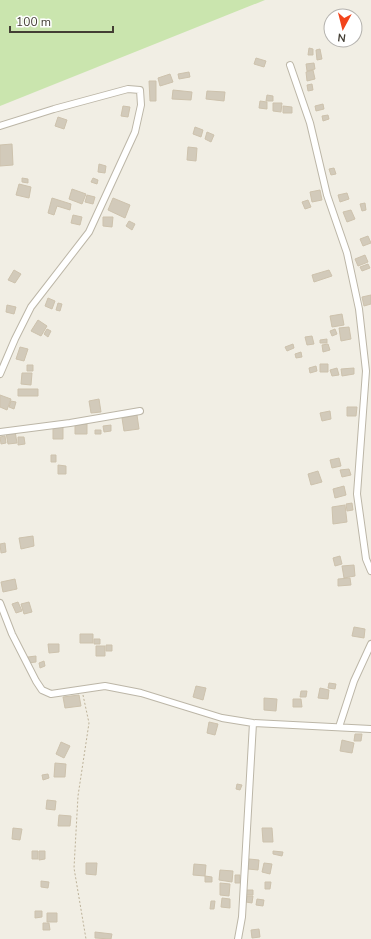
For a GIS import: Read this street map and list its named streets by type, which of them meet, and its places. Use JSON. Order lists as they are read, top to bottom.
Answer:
{
  "scale_bar": "100 m",
  "north": "bottom"
}
